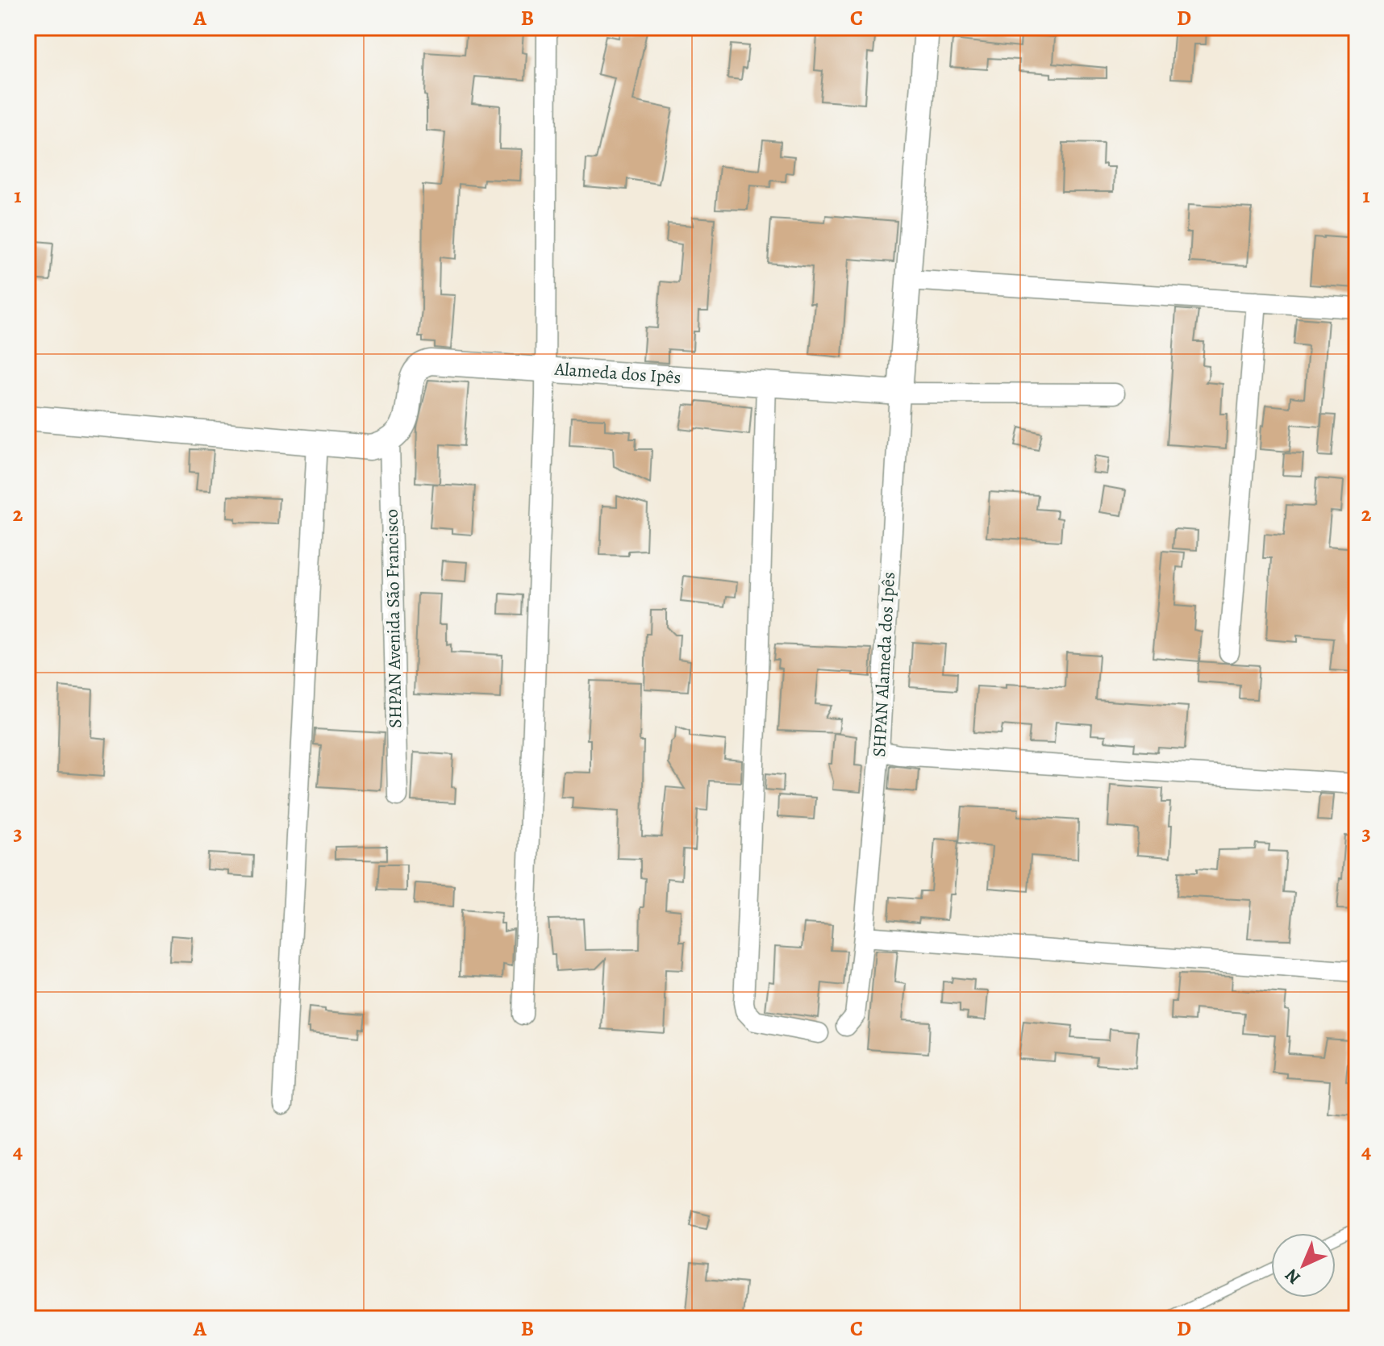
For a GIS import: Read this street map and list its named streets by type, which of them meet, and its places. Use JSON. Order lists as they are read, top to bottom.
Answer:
{
  "streets": {
    "street": ["Alameda dos Ipês", "SHPAN Avenida São Francisco", "SHPAN Alameda dos Ipês"]
  },
  "crossings": [
    ["Alameda dos Ipês", "SHPAN Avenida São Francisco"],
    ["Alameda dos Ipês", "SHPAN Alameda dos Ipês"]
  ],
  "north": "bottom left",
  "grid": {
    "columns": [
      "A",
      "B",
      "C",
      "D"
    ],
    "rows": [
      "1",
      "2",
      "3",
      "4"
    ]
  }
}
